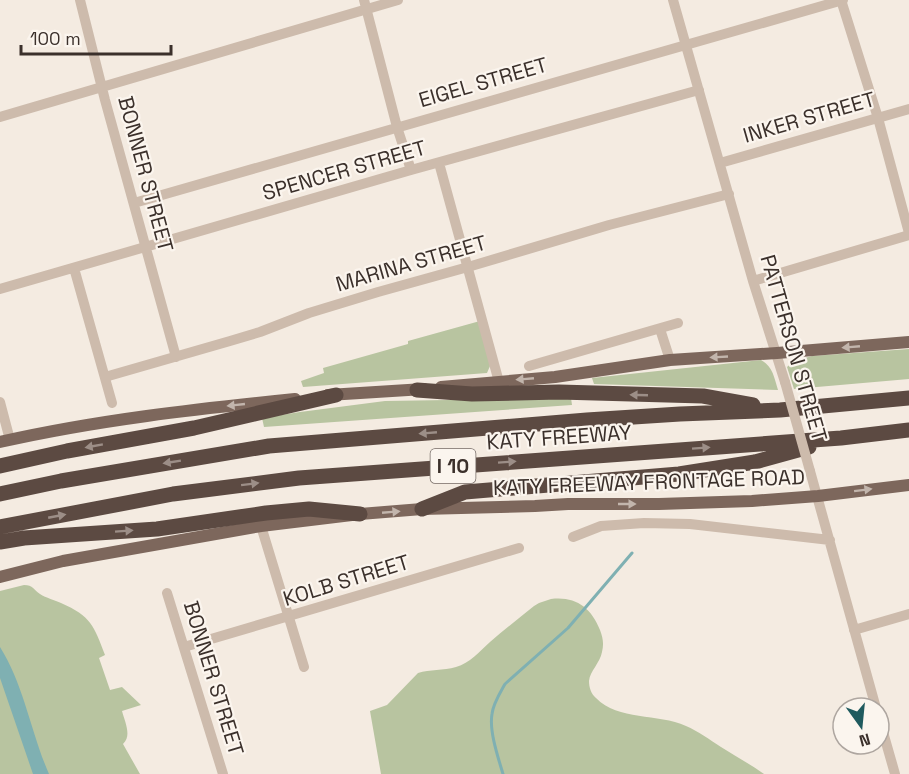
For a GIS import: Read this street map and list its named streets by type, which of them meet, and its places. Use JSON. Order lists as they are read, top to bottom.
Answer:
{
  "streets": {
    "highway": ["KATY FREEWAY", "I 10"],
    "main road": ["KATY FREEWAY FRONTAGE ROAD"],
    "street": [
      "EIGEL STREET",
      "INKER STREET",
      "SPENCER STREET",
      "BONNER STREET",
      "MARINA STREET",
      "PATTERSON STREET",
      "KOLB STREET"
    ]
  },
  "crossings": [
    ["EIGEL STREET", "BONNER STREET"],
    ["EIGEL STREET", "PATTERSON STREET"],
    ["INKER STREET", "PATTERSON STREET"],
    ["SPENCER STREET", "BONNER STREET"],
    ["SPENCER STREET", "PATTERSON STREET"],
    ["BONNER STREET", "MARINA STREET"],
    ["BONNER STREET", "KOLB STREET"],
    ["MARINA STREET", "PATTERSON STREET"],
    ["PATTERSON STREET", "KATY FREEWAY FRONTAGE ROAD"]
  ],
  "one_way": ["KATY FREEWAY FRONTAGE ROAD"],
  "scale_bar": "100 m",
  "north": "bottom"
}
